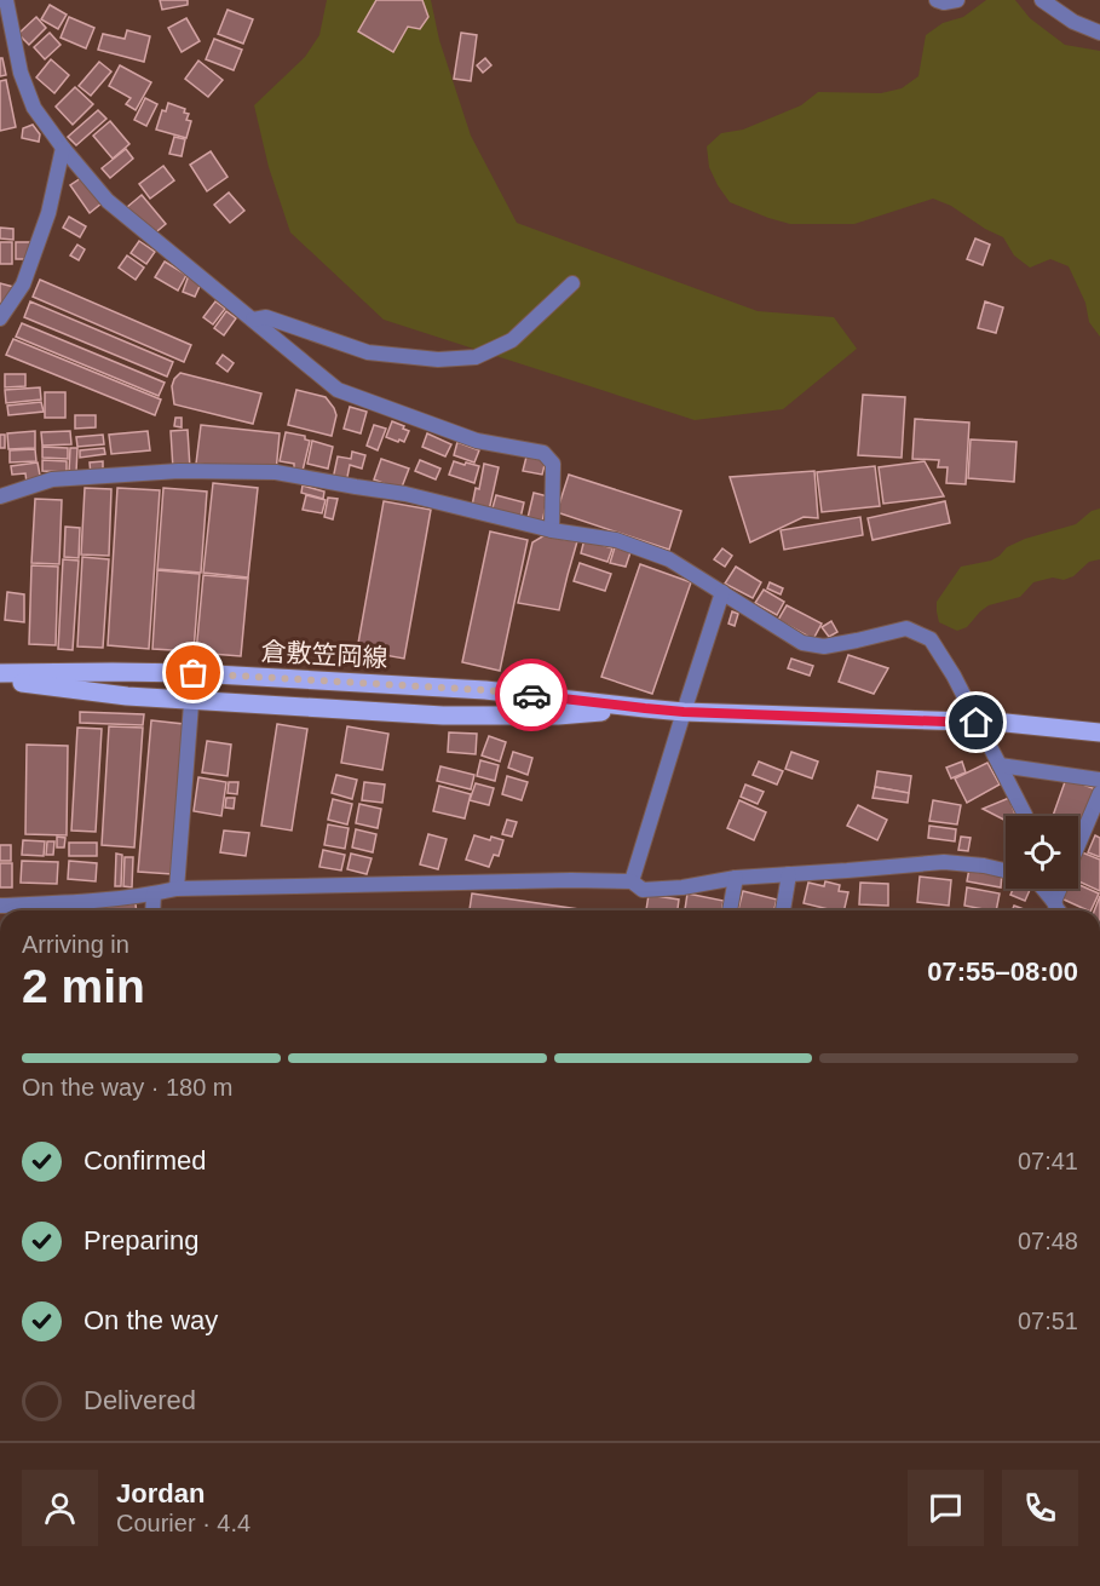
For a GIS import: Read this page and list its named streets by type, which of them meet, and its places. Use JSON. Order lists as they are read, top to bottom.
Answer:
{
  "streets": {
    "main road": ["倉敷笠岡線"]
  },
  "page": {
    "heading": ["2 min", "Arriving in", "07:55–08:00"],
    "panel": ["Jordan", "Courier · 4.4"],
    "bar": "On the way · 180 m",
    "list": [
      ["Confirmed", "07:41"],
      ["Preparing", "07:48"],
      ["On the way", "07:51"],
      "Delivered"
    ]
  }
}
